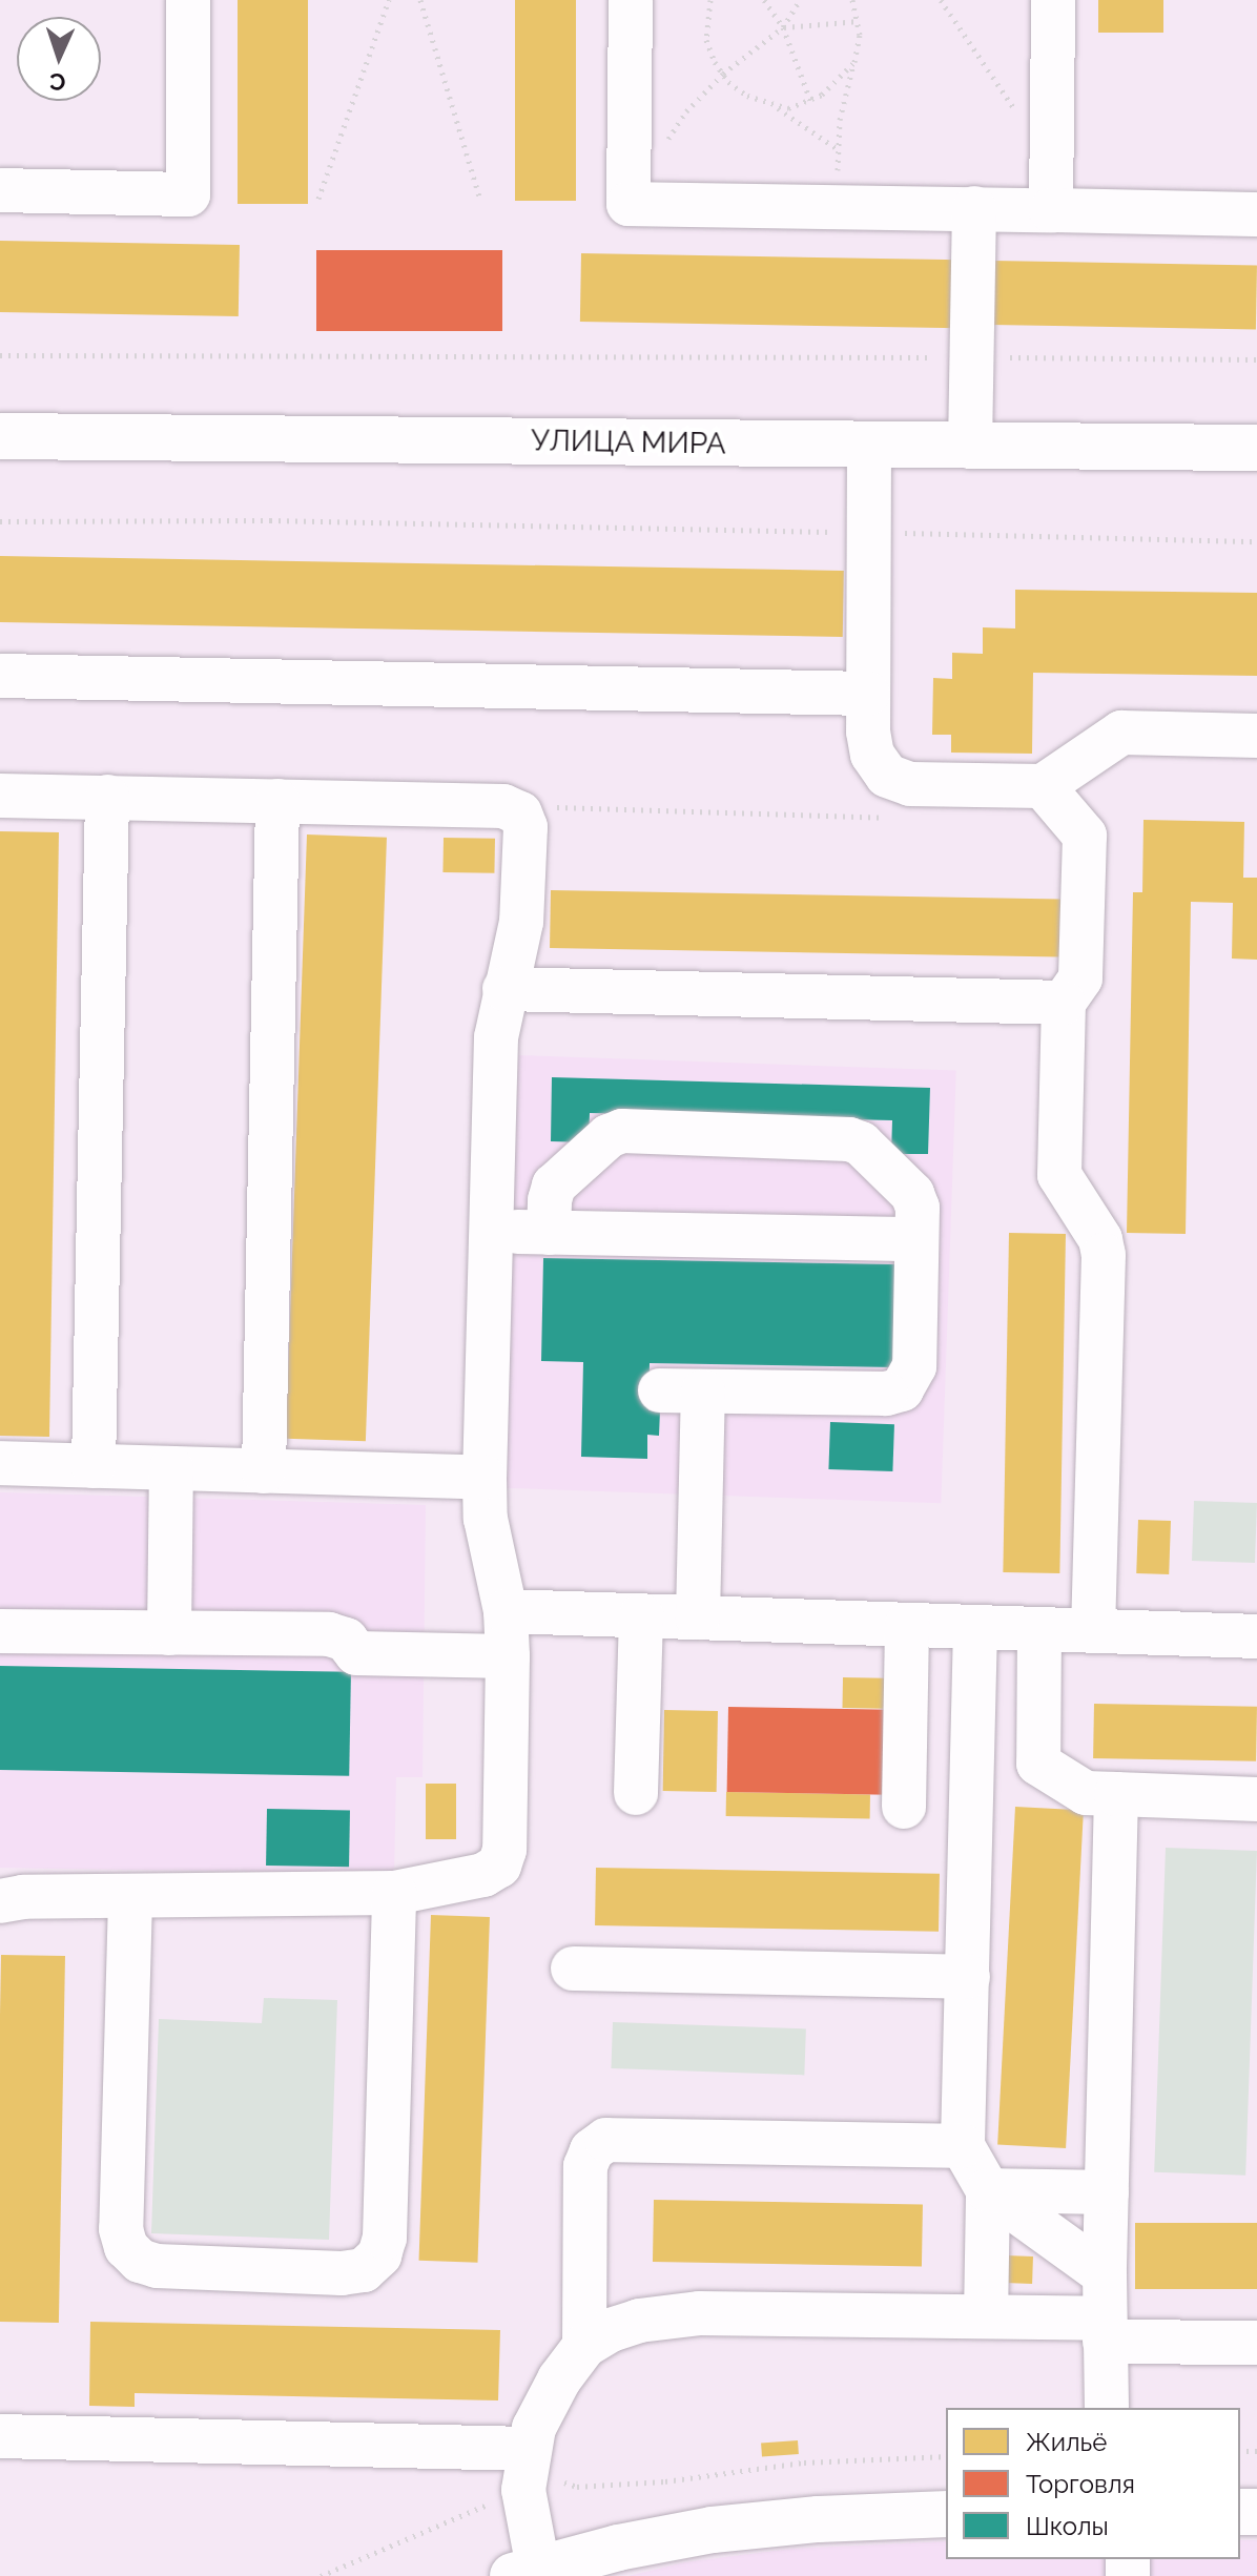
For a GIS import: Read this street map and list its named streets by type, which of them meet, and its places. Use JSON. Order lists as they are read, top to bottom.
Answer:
{
  "streets": {
    "main road": ["УЛИЦА МИРА"]
  },
  "legend": ["Жильё", "Торговля", "Школы"],
  "north": "bottom"
}
